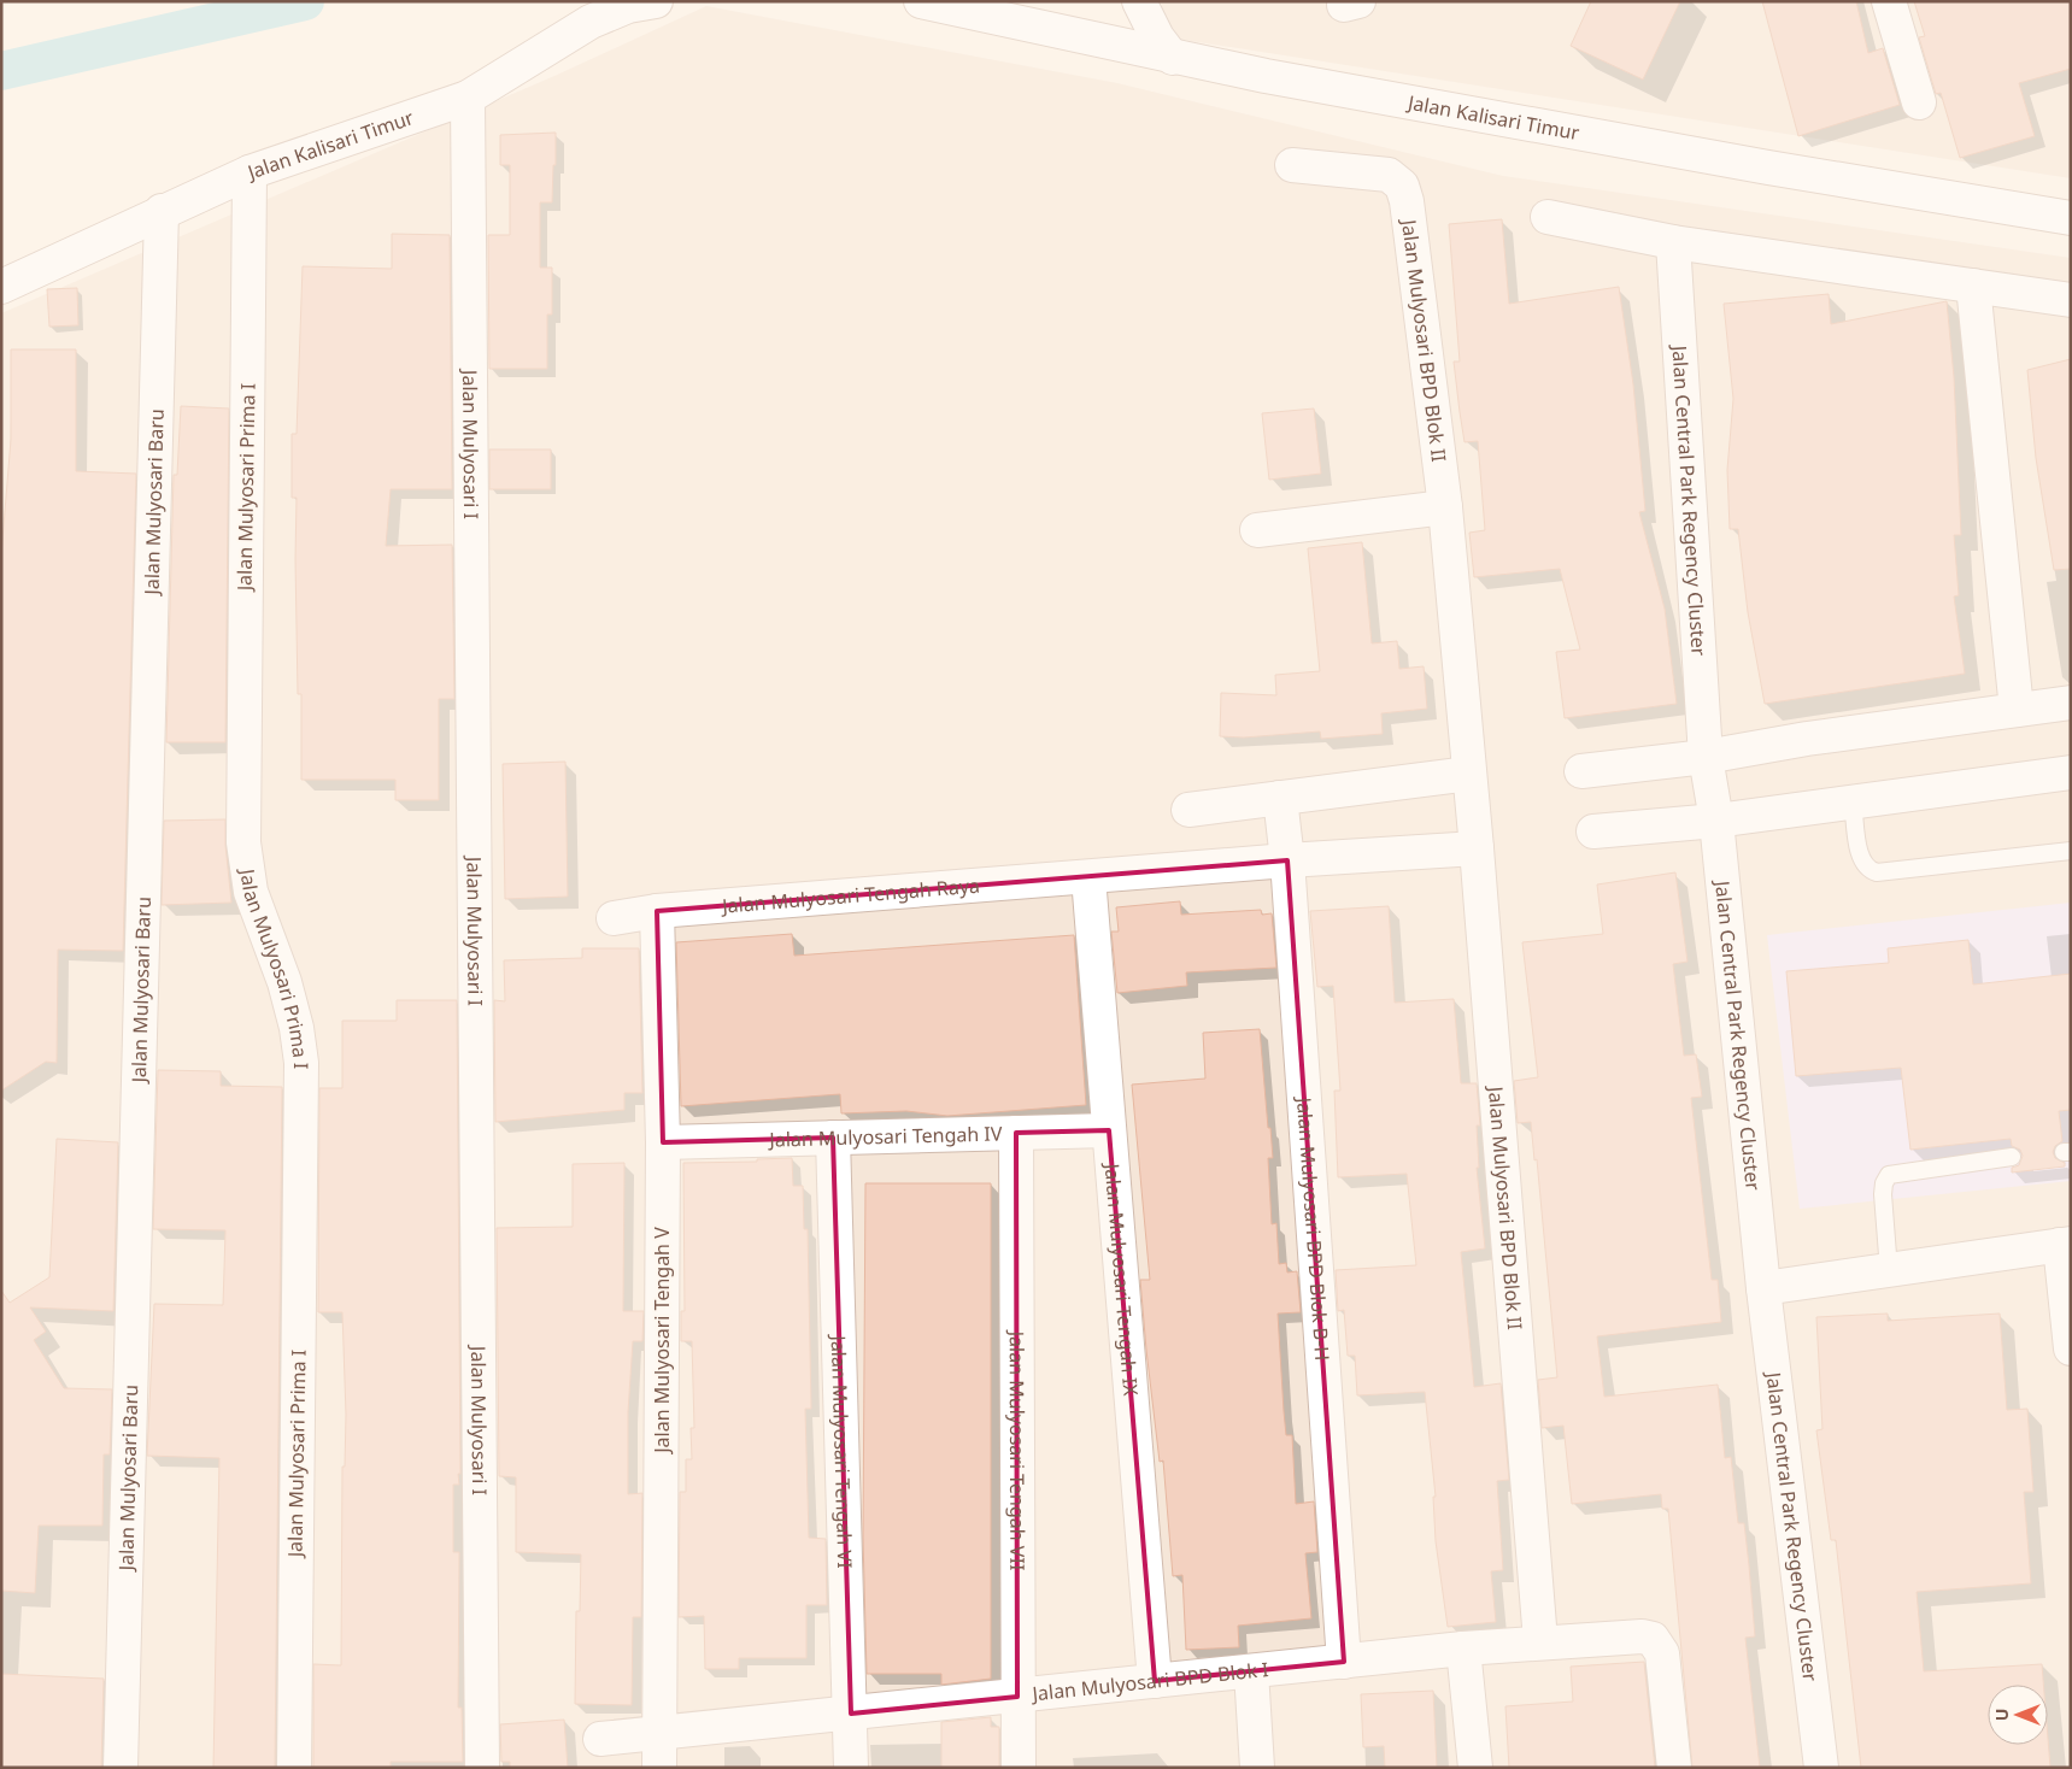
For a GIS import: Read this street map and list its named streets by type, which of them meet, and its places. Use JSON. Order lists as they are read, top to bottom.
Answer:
{
  "streets": {
    "street": [
      "Jalan Kalisari Timur",
      "Jalan Mulyosari BPD Blok II",
      "Jalan Mulyosari I",
      "Jalan Mulyosari Prima I",
      "Jalan Central Park Regency Cluster",
      "Jalan Mulyosari Baru",
      "Jalan Mulyosari Tengah Raya",
      "Jalan Mulyosari Tengah IV",
      "Jalan Mulyosari BPD Blok B-H",
      "Jalan Mulyosari Tengah IX",
      "Jalan Mulyosari Tengah V",
      "Jalan Mulyosari Tengah VII",
      "Jalan Mulyosari Tengah VI",
      "Jalan Mulyosari BPD Blok I"
    ]
  },
  "crossings": [
    ["Jalan Kalisari Timur", "Jalan Mulyosari I"],
    ["Jalan Kalisari Timur", "Jalan Mulyosari Prima I"],
    ["Jalan Kalisari Timur", "Jalan Mulyosari Baru"],
    ["Jalan Mulyosari BPD Blok II", "Jalan Mulyosari Tengah Raya"],
    ["Jalan Mulyosari BPD Blok II", "Jalan Mulyosari BPD Blok I"],
    ["Jalan Mulyosari Tengah Raya", "Jalan Mulyosari BPD Blok B-H"],
    ["Jalan Mulyosari Tengah Raya", "Jalan Mulyosari Tengah IX"],
    ["Jalan Mulyosari Tengah Raya", "Jalan Mulyosari Tengah V"],
    ["Jalan Mulyosari Tengah IV", "Jalan Mulyosari Tengah IX"],
    ["Jalan Mulyosari Tengah IV", "Jalan Mulyosari Tengah V"],
    ["Jalan Mulyosari Tengah IV", "Jalan Mulyosari Tengah VII"],
    ["Jalan Mulyosari Tengah IV", "Jalan Mulyosari Tengah VI"],
    ["Jalan Mulyosari BPD Blok B-H", "Jalan Mulyosari BPD Blok I"],
    ["Jalan Mulyosari Tengah IX", "Jalan Mulyosari BPD Blok I"],
    ["Jalan Mulyosari Tengah V", "Jalan Mulyosari BPD Blok I"],
    ["Jalan Mulyosari Tengah VII", "Jalan Mulyosari BPD Blok I"],
    ["Jalan Mulyosari Tengah VI", "Jalan Mulyosari BPD Blok I"]
  ],
  "north": "left"
}
